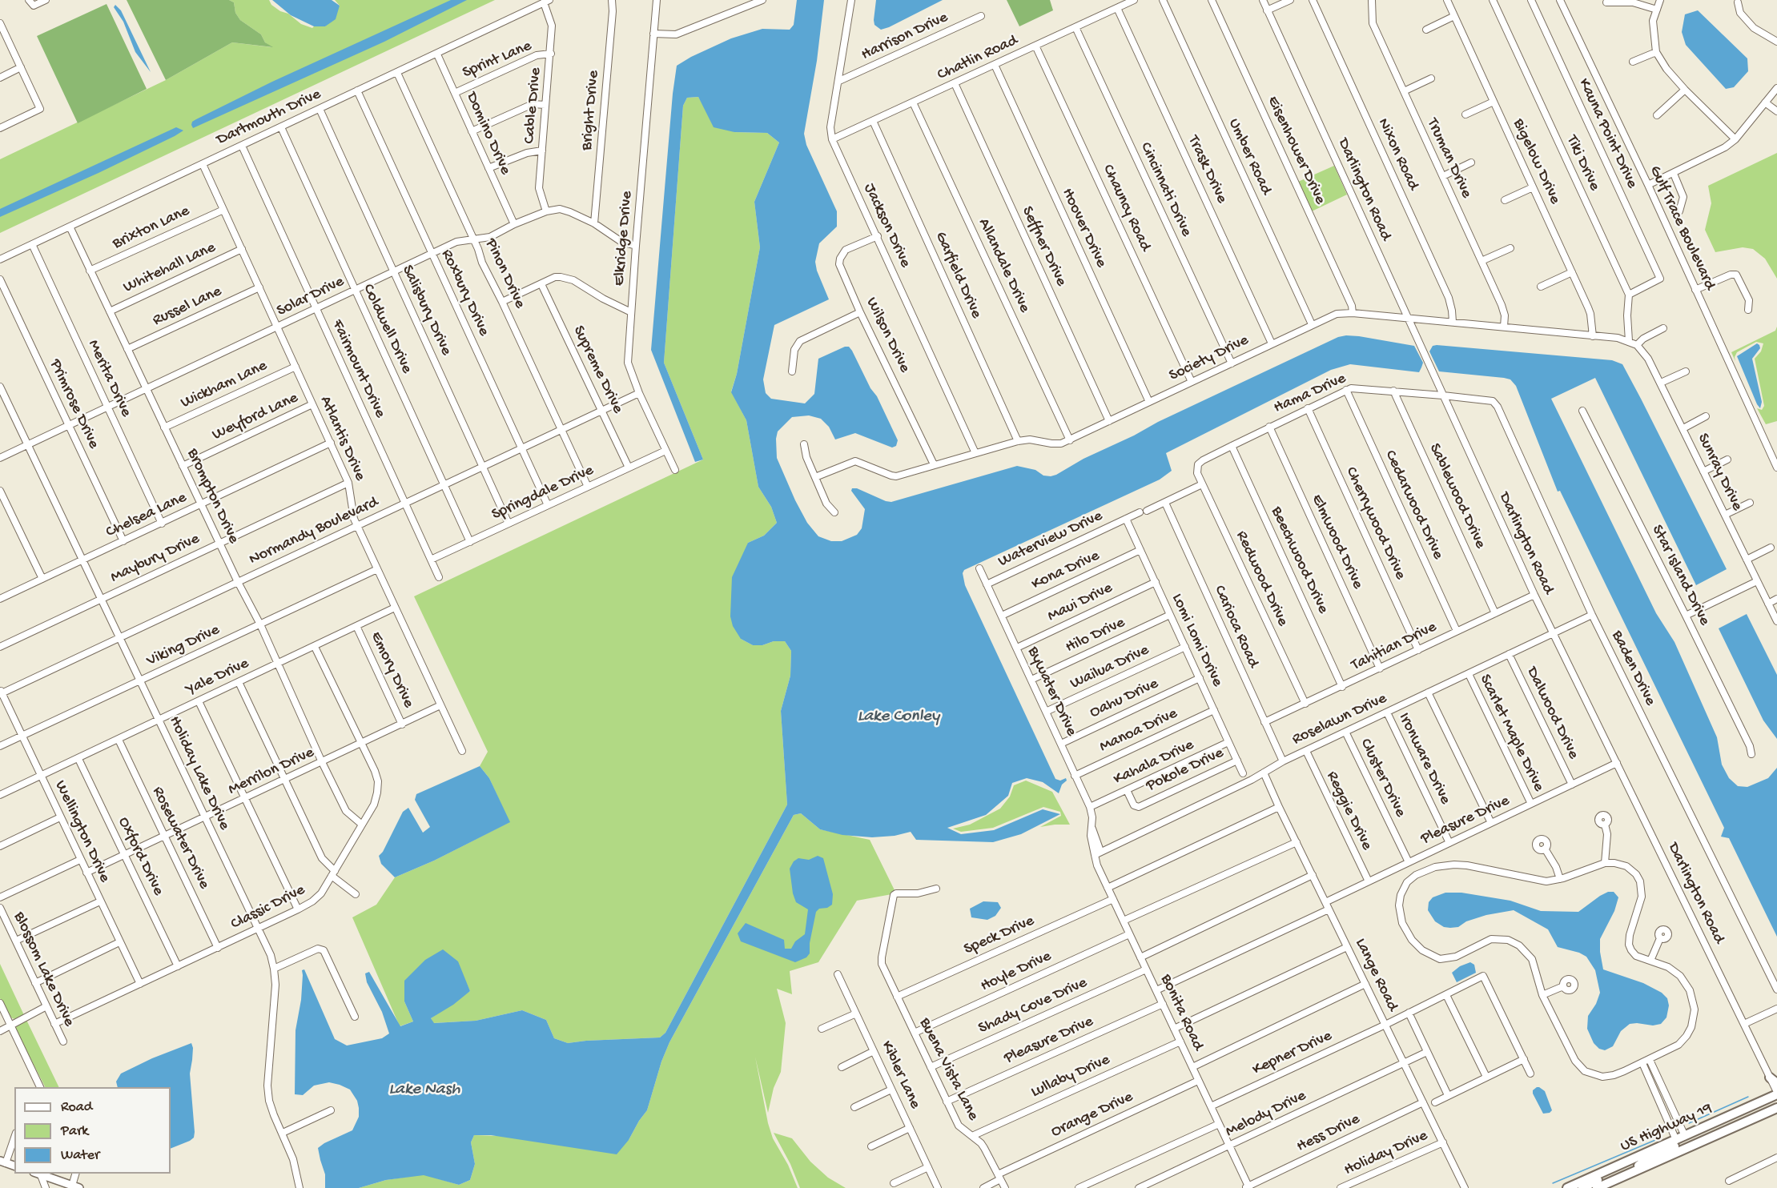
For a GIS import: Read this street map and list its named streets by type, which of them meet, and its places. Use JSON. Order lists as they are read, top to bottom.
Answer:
{
  "streets": {
    "highway": ["US Highway 19"],
    "street": [
      "Harrison Drive",
      "Chatlin Road",
      "Sprint Lane",
      "Cable Drive",
      "Bright Drive",
      "Dartmouth Drive",
      "Domino Drive",
      "Kauna Point Drive",
      "Eisenhower Drive",
      "Nixon Road",
      "Umber Road",
      "Truman Drive",
      "Bigelow Drive",
      "Tiki Drive",
      "Trask Drive",
      "Cincinnati Drive",
      "Darlington Road",
      "Chauncy Road",
      "Jackson Drive",
      "Brixton Lane",
      "Hoover Drive",
      "Gulf Trace Boulevard",
      "Elkridge Drive",
      "Seffner Drive",
      "Allandale Drive",
      "Whitehall Lane",
      "Pinon Drive",
      "Garfield Drive",
      "Roxbury Drive",
      "Solar Drive",
      "Russel Lane",
      "Salisbury Drive",
      "Coldwell Drive",
      "Wilson Drive",
      "Society Drive",
      "Fairmount Drive",
      "Supreme Drive",
      "Merita Drive",
      "Wickham Lane",
      "Hama Drive",
      "Primrose Drive",
      "Weyford Lane",
      "Atlantis Drive",
      "Sunray Drive",
      "Springdale Drive",
      "Brompton Drive",
      "Sablewood Drive",
      "Cedarwood Drive",
      "Chelsea Lane",
      "Cherrywood Drive",
      "Normandy Boulevard",
      "Waterview Drive",
      "Elmwood Drive",
      "Maybury Drive",
      "Beechwood Drive",
      "Kona Drive",
      "Star Island Drive",
      "Redwood Drive",
      "Maui Drive",
      "Carioca Road",
      "Hilo Drive",
      "Lomi Lomi Drive",
      "Viking Drive",
      "Tahitian Drive",
      "Wailua Drive",
      "Baden Drive",
      "Emory Drive",
      "Yale Drive",
      "Bywater Drive",
      "Oahu Drive",
      "Dalwood Drive",
      "Roselawn Drive",
      "Manoa Drive",
      "Scarlet Maple Drive",
      "Ironware Drive",
      "Kahala Drive",
      "Pokole Drive",
      "Merrilon Drive",
      "Holiday Lake Drive",
      "Cluster Drive",
      "Reggie Drive",
      "Pleasure Drive",
      "Wellington Drive",
      "Rosewater Drive",
      "Oxford Drive",
      "Classic Drive",
      "Speck Drive",
      "Blossom Lake Drive",
      "Hoyle Drive",
      "Lange Road",
      "Shady Cove Drive",
      "Bonita Road",
      "Kepner Drive",
      "Buena Vista Lane",
      "Kibler Lane",
      "Lullaby Drive",
      "Melody Drive",
      "Orange Drive",
      "Hess Drive",
      "Holiday Drive"
    ]
  },
  "crossings": [
    ["Harrison Drive", "Jackson Drive"],
    ["Chatlin Road", "Trask Drive"],
    ["Chatlin Road", "Cincinnati Drive"],
    ["Chatlin Road", "Chauncy Road"],
    ["Chatlin Road", "Jackson Drive"],
    ["Chatlin Road", "Hoover Drive"],
    ["Chatlin Road", "Seffner Drive"],
    ["Chatlin Road", "Allandale Drive"],
    ["Chatlin Road", "Garfield Drive"],
    ["Sprint Lane", "Cable Drive"],
    ["Sprint Lane", "Domino Drive"],
    ["Cable Drive", "Dartmouth Drive"],
    ["Cable Drive", "Solar Drive"],
    ["Bright Drive", "Solar Drive"],
    ["Dartmouth Drive", "Domino Drive"],
    ["Dartmouth Drive", "Pinon Drive"],
    ["Dartmouth Drive", "Roxbury Drive"],
    ["Dartmouth Drive", "Salisbury Drive"],
    ["Dartmouth Drive", "Coldwell Drive"],
    ["Dartmouth Drive", "Fairmount Drive"],
    ["Dartmouth Drive", "Merita Drive"],
    ["Dartmouth Drive", "Atlantis Drive"],
    ["Dartmouth Drive", "Brompton Drive"],
    ["Domino Drive", "Solar Drive"],
    ["Kauna Point Drive", "Tiki Drive"],
    ["Eisenhower Drive", "Society Drive"],
    ["Nixon Road", "Society Drive"],
    ["Umber Road", "Society Drive"],
    ["Truman Drive", "Society Drive"],
    ["Bigelow Drive", "Society Drive"],
    ["Tiki Drive", "Society Drive"],
    ["Tiki Drive", "Sunray Drive"],
    ["Trask Drive", "Society Drive"],
    ["Cincinnati Drive", "Society Drive"],
    ["Darlington Road", "Society Drive"],
    ["Darlington Road", "Hama Drive"],
    ["Darlington Road", "Tahitian Drive"],
    ["Darlington Road", "Baden Drive"],
    ["Darlington Road", "Roselawn Drive"],
    ["Darlington Road", "Pleasure Drive"],
    ["Darlington Road", "US Highway 19"],
    ["Chauncy Road", "Society Drive"],
    ["Jackson Drive", "Wilson Drive"],
    ["Jackson Drive", "Society Drive"],
    ["Brixton Lane", "Atlantis Drive"],
    ["Brixton Lane", "Brompton Drive"],
    ["Hoover Drive", "Society Drive"],
    ["Elkridge Drive", "Solar Drive"],
    ["Elkridge Drive", "Springdale Drive"],
    ["Elkridge Drive", "Normandy Boulevard"],
    ["Seffner Drive", "Society Drive"],
    ["Allandale Drive", "Society Drive"],
    ["Whitehall Lane", "Atlantis Drive"],
    ["Whitehall Lane", "Brompton Drive"],
    ["Pinon Drive", "Solar Drive"],
    ["Pinon Drive", "Springdale Drive"],
    ["Pinon Drive", "Normandy Boulevard"],
    ["Garfield Drive", "Society Drive"],
    ["Roxbury Drive", "Solar Drive"],
    ["Roxbury Drive", "Springdale Drive"],
    ["Roxbury Drive", "Normandy Boulevard"],
    ["Solar Drive", "Salisbury Drive"],
    ["Solar Drive", "Coldwell Drive"],
    ["Solar Drive", "Fairmount Drive"],
    ["Solar Drive", "Merita Drive"],
    ["Solar Drive", "Primrose Drive"],
    ["Solar Drive", "Atlantis Drive"],
    ["Solar Drive", "Brompton Drive"],
    ["Solar Drive", "Holiday Lake Drive"],
    ["Russel Lane", "Atlantis Drive"],
    ["Russel Lane", "Brompton Drive"],
    ["Salisbury Drive", "Springdale Drive"],
    ["Salisbury Drive", "Normandy Boulevard"],
    ["Coldwell Drive", "Springdale Drive"],
    ["Coldwell Drive", "Normandy Boulevard"],
    ["Wilson Drive", "Society Drive"],
    ["Society Drive", "Sunray Drive"],
    ["Fairmount Drive", "Springdale Drive"],
    ["Fairmount Drive", "Normandy Boulevard"],
    ["Supreme Drive", "Springdale Drive"],
    ["Supreme Drive", "Normandy Boulevard"],
    ["Merita Drive", "Chelsea Lane"],
    ["Wickham Lane", "Atlantis Drive"],
    ["Wickham Lane", "Brompton Drive"],
    ["Hama Drive", "Sablewood Drive"],
    ["Hama Drive", "Cedarwood Drive"],
    ["Hama Drive", "Cherrywood Drive"],
    ["Hama Drive", "Elmwood Drive"],
    ["Hama Drive", "Beechwood Drive"],
    ["Hama Drive", "Redwood Drive"],
    ["Hama Drive", "Baden Drive"],
    ["Primrose Drive", "Chelsea Lane"],
    ["Weyford Lane", "Atlantis Drive"],
    ["Weyford Lane", "Brompton Drive"],
    ["Atlantis Drive", "Chelsea Lane"],
    ["Atlantis Drive", "Normandy Boulevard"],
    ["Atlantis Drive", "Maybury Drive"],
    ["Atlantis Drive", "Viking Drive"],
    ["Atlantis Drive", "Yale Drive"],
    ["Atlantis Drive", "Merrilon Drive"],
    ["Brompton Drive", "Chelsea Lane"],
    ["Brompton Drive", "Normandy Boulevard"],
    ["Brompton Drive", "Maybury Drive"],
    ["Brompton Drive", "Viking Drive"],
    ["Brompton Drive", "Yale Drive"],
    ["Brompton Drive", "Merrilon Drive"],
    ["Brompton Drive", "Classic Drive"],
    ["Sablewood Drive", "Tahitian Drive"],
    ["Cedarwood Drive", "Tahitian Drive"],
    ["Chelsea Lane", "Holiday Lake Drive"],
    ["Cherrywood Drive", "Tahitian Drive"],
    ["Normandy Boulevard", "Holiday Lake Drive"],
    ["Normandy Boulevard", "Wellington Drive"],
    ["Waterview Drive", "Lomi Lomi Drive"],
    ["Waterview Drive", "Bywater Drive"],
    ["Elmwood Drive", "Tahitian Drive"],
    ["Maybury Drive", "Holiday Lake Drive"],
    ["Beechwood Drive", "Tahitian Drive"],
    ["Kona Drive", "Lomi Lomi Drive"],
    ["Kona Drive", "Bywater Drive"],
    ["Redwood Drive", "Tahitian Drive"],
    ["Maui Drive", "Lomi Lomi Drive"],
    ["Maui Drive", "Bywater Drive"],
    ["Carioca Road", "Tahitian Drive"],
    ["Carioca Road", "Roselawn Drive"],
    ["Hilo Drive", "Lomi Lomi Drive"],
    ["Hilo Drive", "Bywater Drive"],
    ["Lomi Lomi Drive", "Wailua Drive"],
    ["Lomi Lomi Drive", "Oahu Drive"],
    ["Lomi Lomi Drive", "Manoa Drive"],
    ["Lomi Lomi Drive", "Kahala Drive"],
    ["Lomi Lomi Drive", "Pokole Drive"],
    ["Viking Drive", "Holiday Lake Drive"],
    ["Viking Drive", "Wellington Drive"],
    ["Wailua Drive", "Bywater Drive"],
    ["Baden Drive", "Roselawn Drive"],
    ["Emory Drive", "Yale Drive"],
    ["Emory Drive", "Merrilon Drive"],
    ["Yale Drive", "Holiday Lake Drive"],
    ["Yale Drive", "Wellington Drive"],
    ["Yale Drive", "Rosewater Drive"],
    ["Yale Drive", "Oxford Drive"],
    ["Yale Drive", "Classic Drive"],
    ["Bywater Drive", "Oahu Drive"],
    ["Bywater Drive", "Roselawn Drive"],
    ["Bywater Drive", "Manoa Drive"],
    ["Bywater Drive", "Kahala Drive"],
    ["Bywater Drive", "Bonita Road"],
    ["Dalwood Drive", "Roselawn Drive"],
    ["Dalwood Drive", "Pleasure Drive"],
    ["Roselawn Drive", "Scarlet Maple Drive"],
    ["Roselawn Drive", "Ironware Drive"],
    ["Roselawn Drive", "Cluster Drive"],
    ["Roselawn Drive", "Reggie Drive"],
    ["Roselawn Drive", "Lange Road"],
    ["Roselawn Drive", "Bonita Road"],
    ["Scarlet Maple Drive", "Pleasure Drive"],
    ["Ironware Drive", "Pleasure Drive"],
    ["Kahala Drive", "Pokole Drive"],
    ["Merrilon Drive", "Holiday Lake Drive"],
    ["Merrilon Drive", "Wellington Drive"],
    ["Merrilon Drive", "Rosewater Drive"],
    ["Merrilon Drive", "Oxford Drive"],
    ["Merrilon Drive", "Classic Drive"],
    ["Holiday Lake Drive", "Classic Drive"],
    ["Cluster Drive", "Pleasure Drive"],
    ["Reggie Drive", "Pleasure Drive"],
    ["Pleasure Drive", "Lange Road"],
    ["Pleasure Drive", "Bonita Road"],
    ["Pleasure Drive", "Buena Vista Lane"],
    ["Wellington Drive", "Classic Drive"],
    ["Rosewater Drive", "Classic Drive"],
    ["Oxford Drive", "Classic Drive"],
    ["Classic Drive", "Blossom Lake Drive"],
    ["Speck Drive", "Bonita Road"],
    ["Speck Drive", "Buena Vista Lane"],
    ["Hoyle Drive", "Bonita Road"],
    ["Hoyle Drive", "Buena Vista Lane"],
    ["Lange Road", "Kepner Drive"],
    ["Lange Road", "Melody Drive"],
    ["Lange Road", "Hess Drive"],
    ["Lange Road", "Holiday Drive"],
    ["Shady Cove Drive", "Bonita Road"],
    ["Shady Cove Drive", "Buena Vista Lane"],
    ["Bonita Road", "Kepner Drive"],
    ["Bonita Road", "Lullaby Drive"],
    ["Bonita Road", "Melody Drive"],
    ["Bonita Road", "Orange Drive"],
    ["Bonita Road", "Hess Drive"],
    ["Buena Vista Lane", "Lullaby Drive"],
    ["Buena Vista Lane", "Orange Drive"]
  ],
  "water": ["Lake Conley", "Lake Nash"],
  "legend": ["Road", "Park", "Water"]
}
